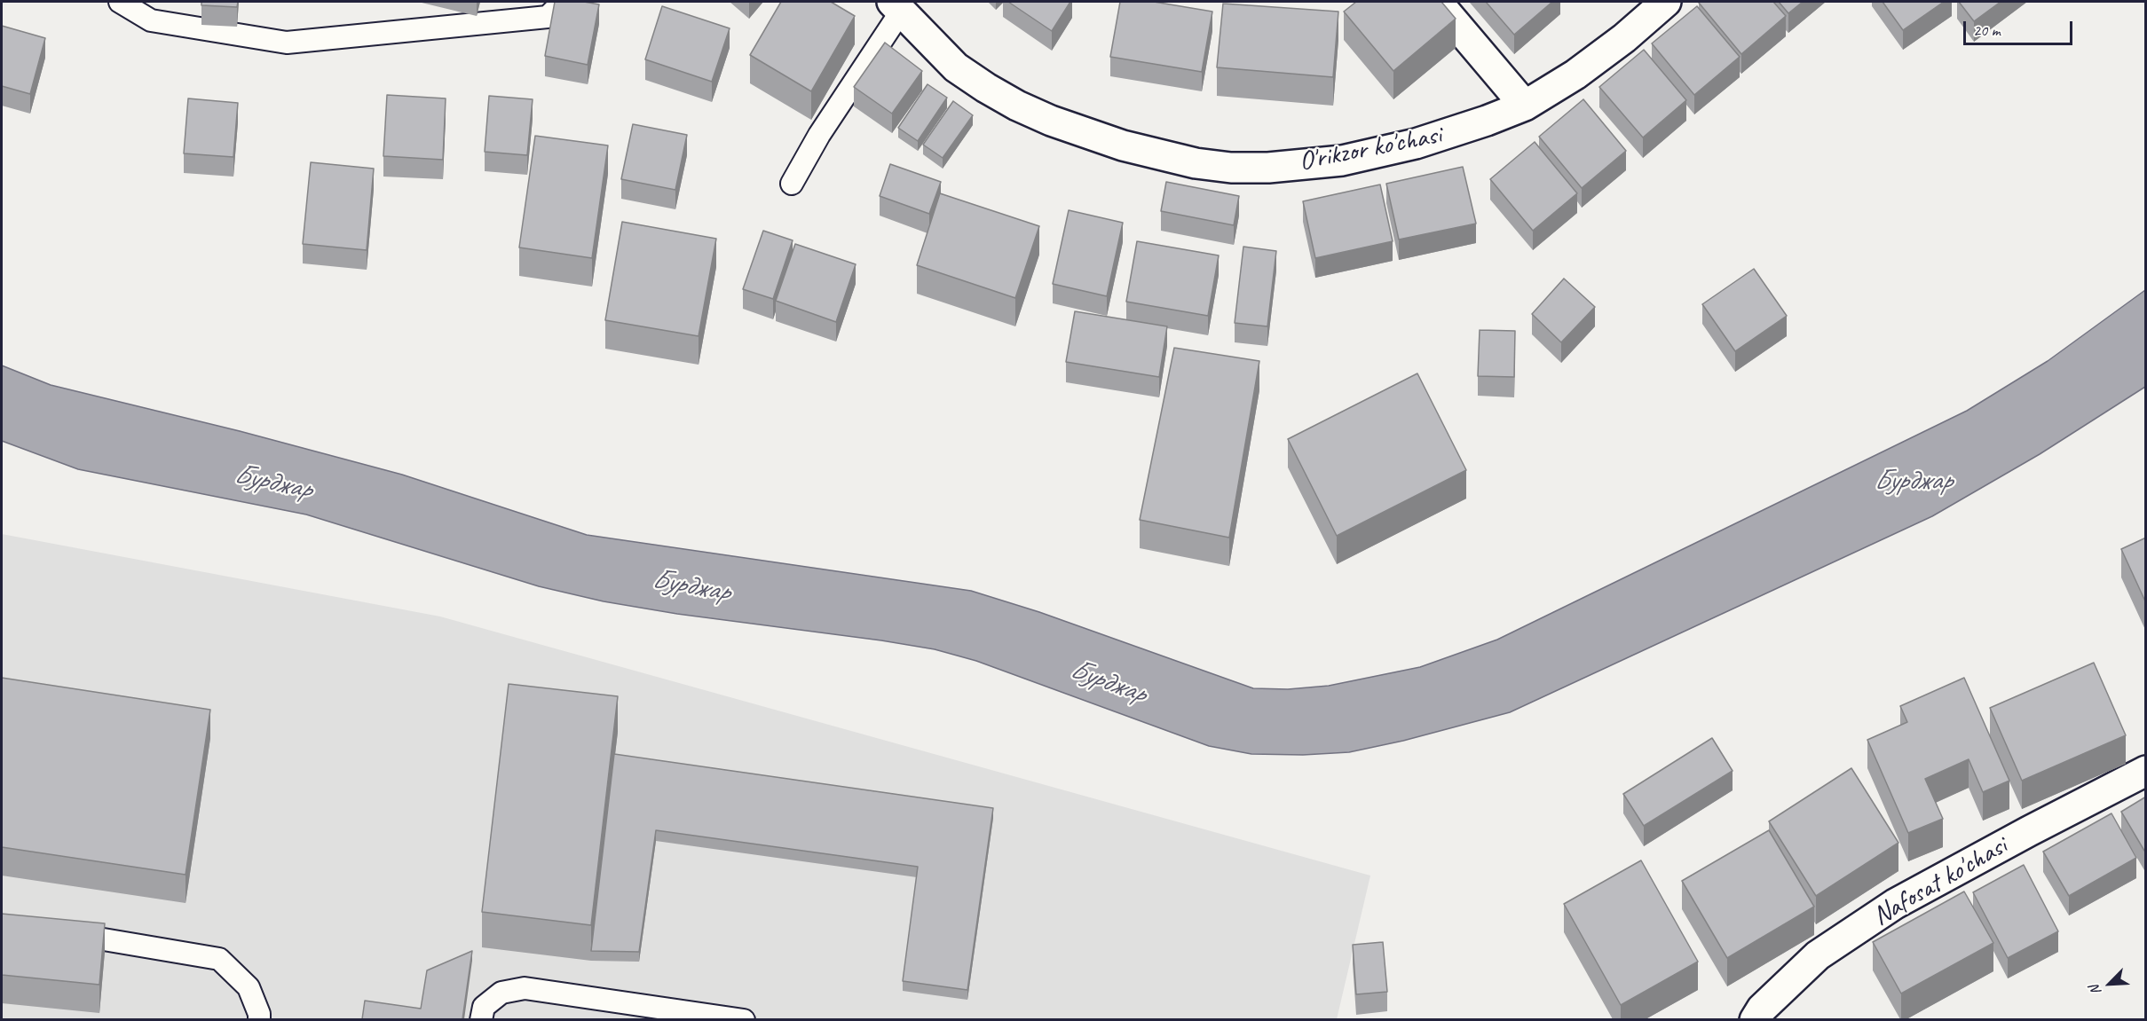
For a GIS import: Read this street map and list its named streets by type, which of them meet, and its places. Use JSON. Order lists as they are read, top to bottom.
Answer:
{
  "streets": {
    "street": ["O'rikzor ko'chasi", "Nafosat ko'chasi"]
  },
  "water": ["Бурджар"],
  "scale_bar": "20 m",
  "north": "bottom left"
}
